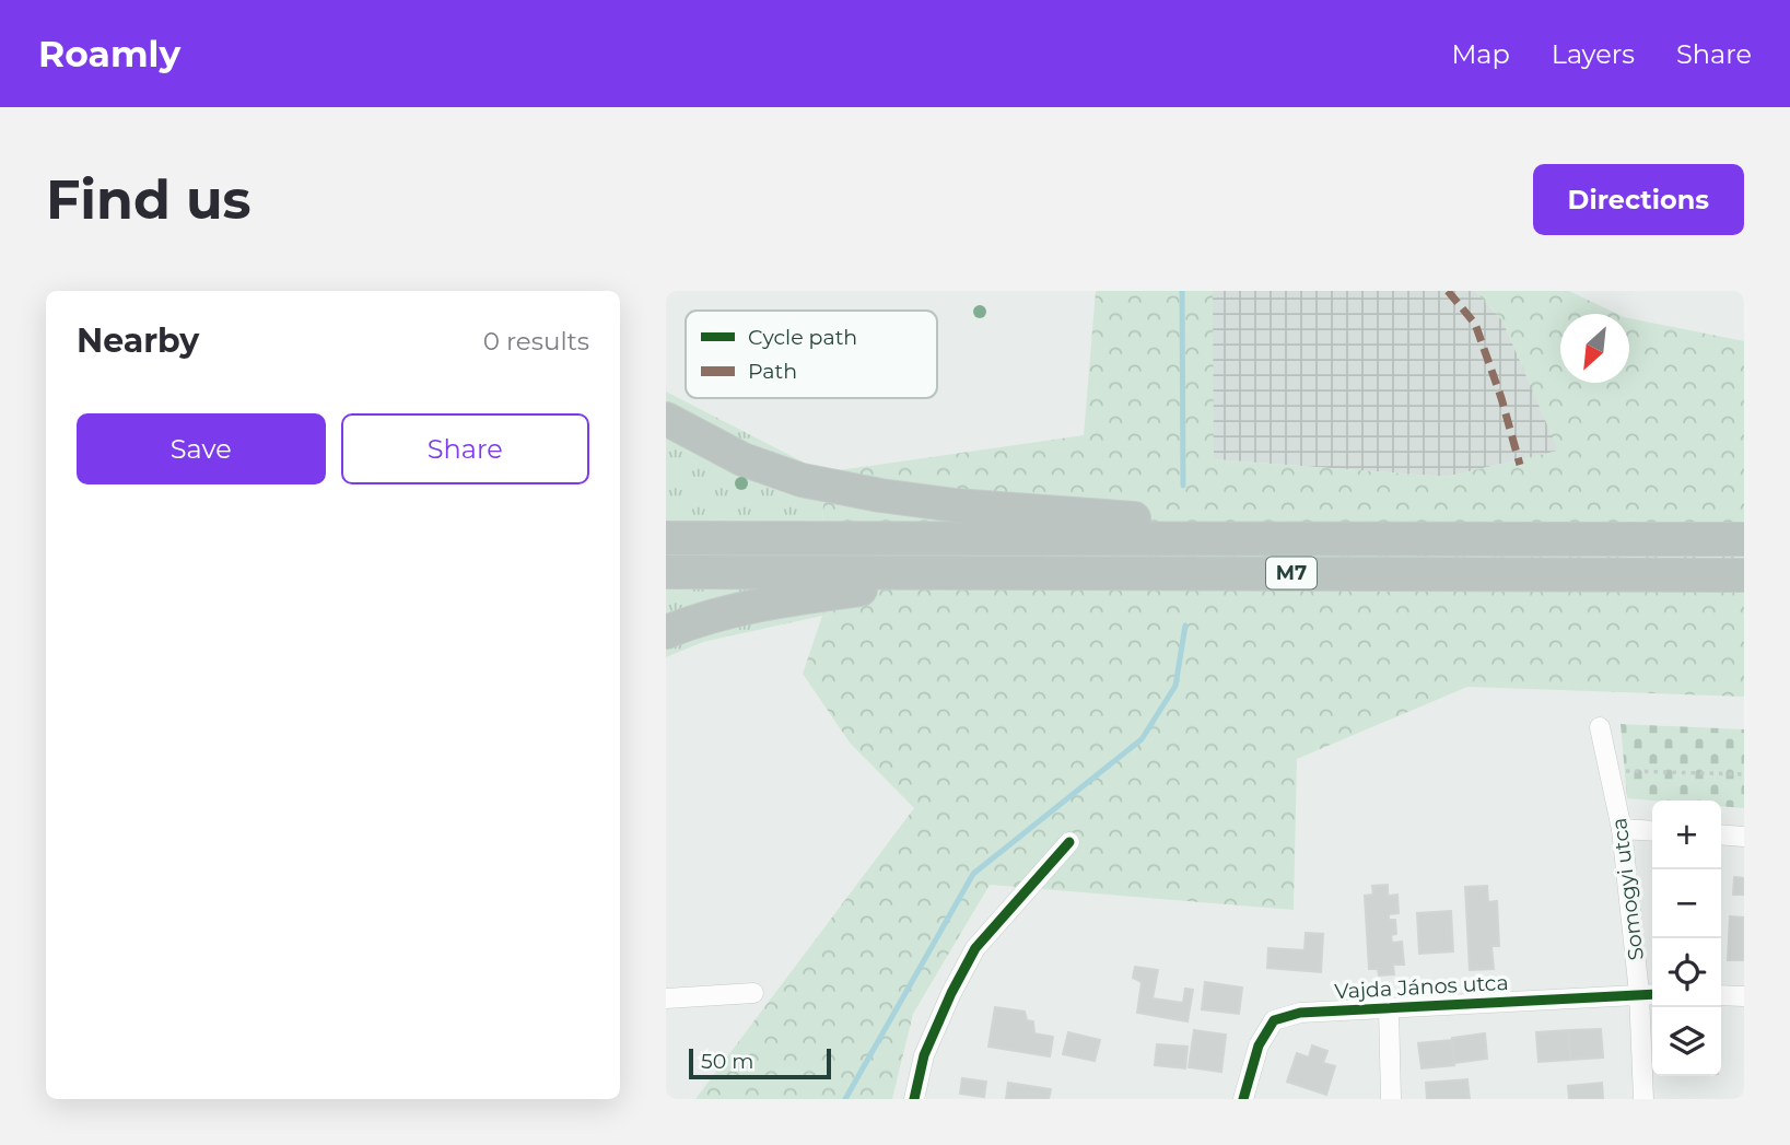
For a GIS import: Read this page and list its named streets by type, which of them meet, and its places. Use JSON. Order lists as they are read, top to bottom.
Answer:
{
  "streets": {
    "highway": ["M7"],
    "street": ["Somogyi utca", "Vajda János utca"]
  },
  "crossings": [
    ["Somogyi utca", "Vajda János utca"]
  ],
  "legend": ["Cycle path", "Path"],
  "scale_bar": "50 m",
  "north": "bottom left",
  "page": {
    "header": "Roamly",
    "nav": ["Map", "Layers", "Share"],
    "buttons": [
      "Directions",
      ["Save", "Share"]
    ],
    "title": "Find us",
    "heading": ["Nearby", "0 results"],
    "map_buttons": ["+", "−"],
    "scale": "50 m"
  }
}
